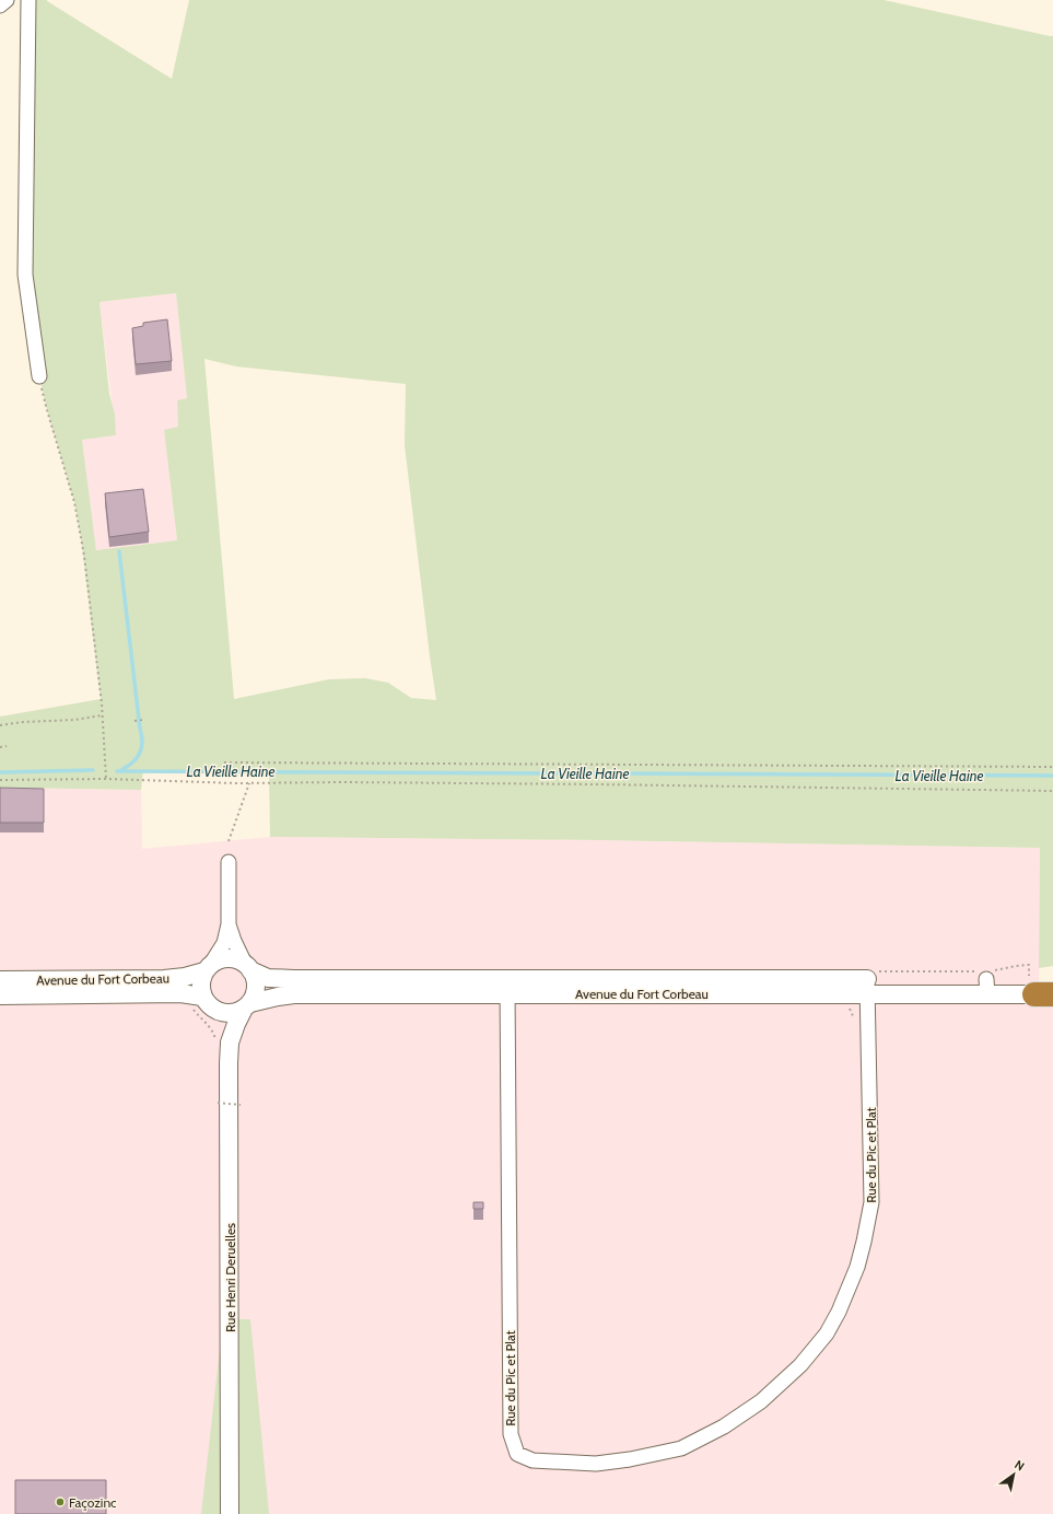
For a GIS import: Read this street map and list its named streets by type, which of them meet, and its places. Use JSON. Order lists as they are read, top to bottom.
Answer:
{
  "streets": {
    "street": ["Avenue du Fort Corbeau", "Rue du Pic et Plat", "Rue Henri Deruelles"]
  },
  "crossings": [
    ["Avenue du Fort Corbeau", "Rue du Pic et Plat"],
    ["Avenue du Fort Corbeau", "Rue Henri Deruelles"]
  ],
  "water": ["La Vieille Haine"],
  "places": ["Façozinc"],
  "north": "top right"
}
